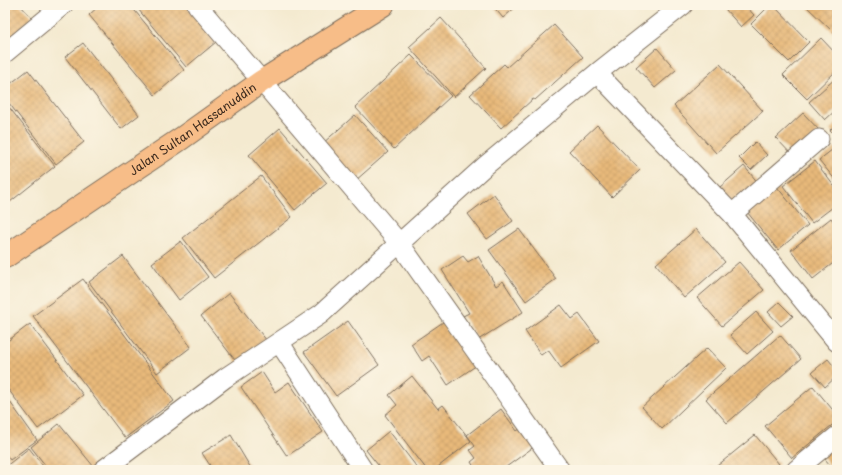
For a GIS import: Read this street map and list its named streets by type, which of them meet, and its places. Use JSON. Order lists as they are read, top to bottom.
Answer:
{
  "streets": {
    "main road": ["Jalan Sultan Hassanuddin"]
  }
}
